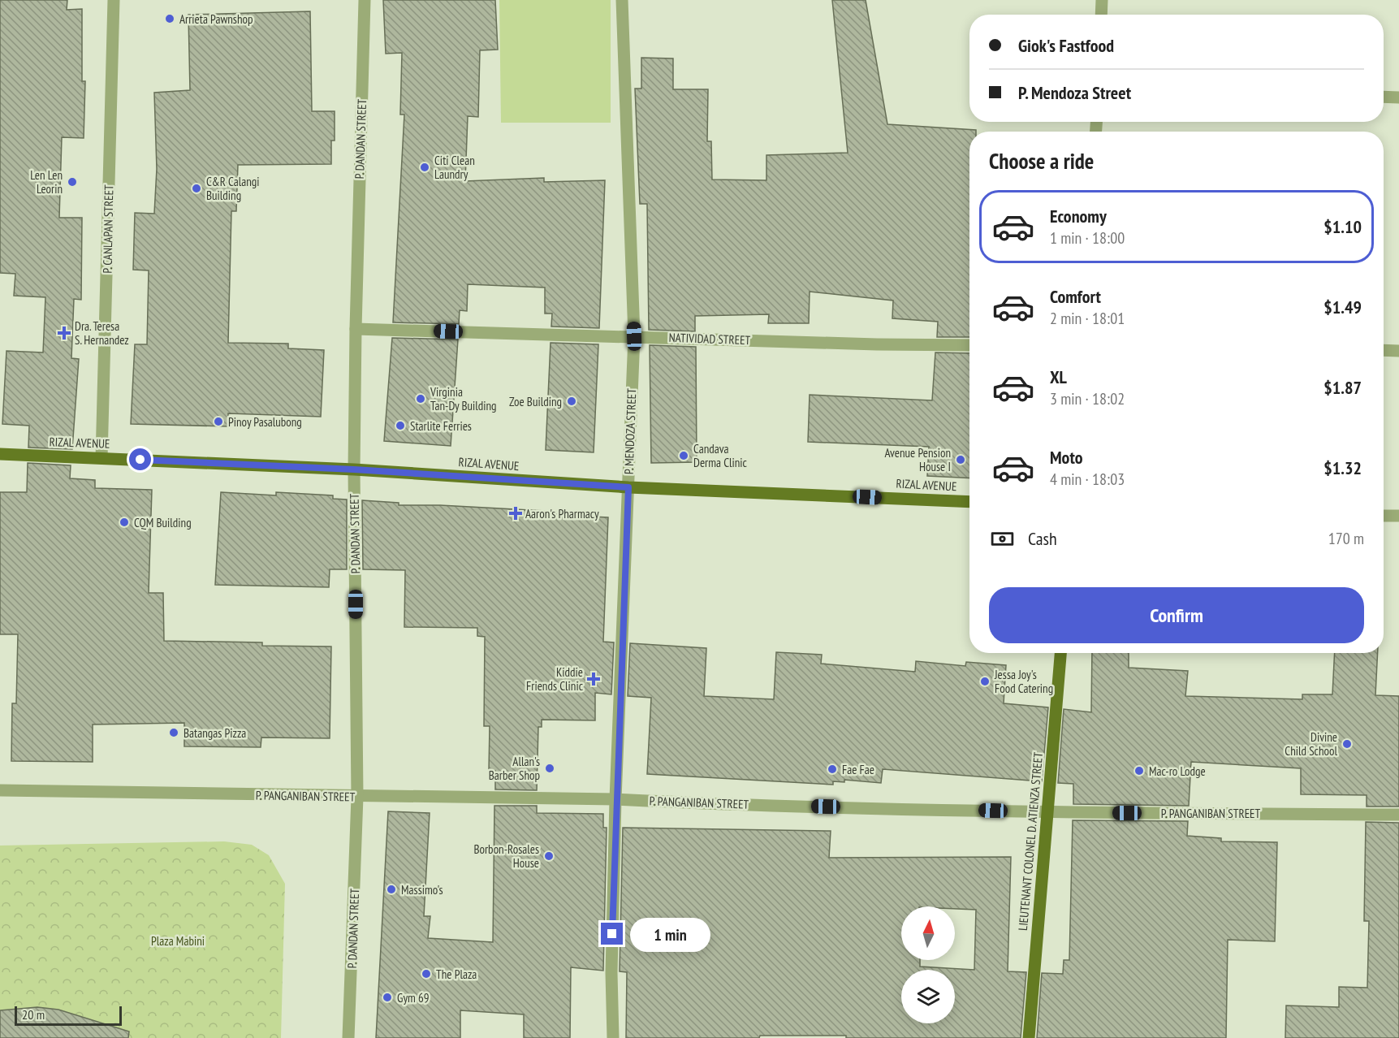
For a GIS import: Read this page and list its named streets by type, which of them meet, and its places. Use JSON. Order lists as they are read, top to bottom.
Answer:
{
  "streets": {
    "main road": ["RIZAL AVENUE", "LIEUTENANT COLONEL D. ATIENZA STREET"],
    "street": [
      "P. DANDAN STREET",
      "P. CANLAPAN STREET",
      "NATIVIDAD STREET",
      "P. MENDOZA STREET",
      "P. PANGANIBAN STREET"
    ]
  },
  "crossings": [
    ["P. DANDAN STREET", "NATIVIDAD STREET"],
    ["P. DANDAN STREET", "RIZAL AVENUE"],
    ["P. DANDAN STREET", "P. PANGANIBAN STREET"],
    ["P. CANLAPAN STREET", "RIZAL AVENUE"],
    ["NATIVIDAD STREET", "P. MENDOZA STREET"],
    ["P. MENDOZA STREET", "RIZAL AVENUE"],
    ["P. MENDOZA STREET", "P. PANGANIBAN STREET"],
    ["P. PANGANIBAN STREET", "LIEUTENANT COLONEL D. ATIENZA STREET"]
  ],
  "parks": ["Plaza Mabini"],
  "places": {
    "other": [
      "Arrieta Pawnshop",
      "Citi Clean Laundry",
      "Len Len Leorin",
      "C&R Calangi Building",
      "Virginia Tan-Dy Building",
      "Zoe Building",
      "Pinoy Pasalubong",
      "Starlite Ferries",
      "Candava Derma Clinic",
      "Avenue Pension House I",
      "CQM Building",
      "Jessa Joy's Food Catering",
      "Batangas Pizza",
      "Divine Child School",
      "Allan's Barber Shop",
      "Fae Fae",
      "Mac-ro Lodge",
      "Borbon-Rosales House",
      "Massimo's",
      "The Plaza",
      "Gym 69"
    ],
    "health": ["Dra. Teresa S. Hernandez", "Aaron's Pharmacy", "Kiddie Friends Clinic"]
  },
  "scale_bar": "20 m",
  "north": "top",
  "page": {
    "banner": ["Giok's Fastfood", "P. Mendoza Street"],
    "heading": "Choose a ride",
    "list": [
      {
        "name": "Economy",
        "note": "1 min · 18:00",
        "value": "$1.10"
      },
      {
        "name": "Comfort",
        "note": "2 min · 18:01",
        "value": "$1.49"
      },
      {
        "name": "XL",
        "note": "3 min · 18:02",
        "value": "$1.87"
      },
      {
        "name": "Moto",
        "note": "4 min · 18:03",
        "value": "$1.32"
      }
    ],
    "pay": ["Cash", "170 m"],
    "buttons": "Confirm",
    "bubble": "1 min",
    "scale": "20 m"
  }
}
